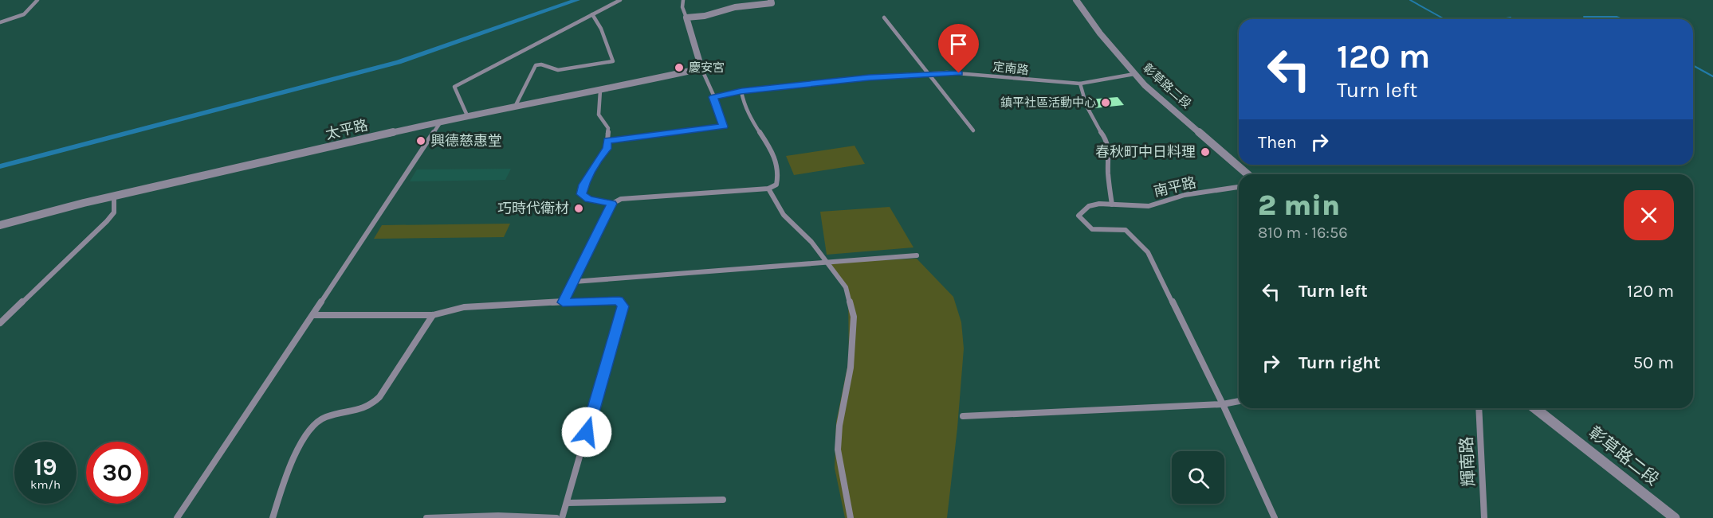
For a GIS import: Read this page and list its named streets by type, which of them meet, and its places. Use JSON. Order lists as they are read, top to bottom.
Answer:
{
  "streets": {
    "street": [
      "定南路",
      "彰草路二段",
      "太平路",
      "南平路",
      "輝南路"
    ]
  },
  "crossings": [
    ["定南路", "彰草路二段"]
  ],
  "places": [
    "慶安宮",
    "鎮平社區活動中心",
    "興德慈惠堂",
    "春秋町中日料理",
    "巧時代衛材"
  ],
  "page": {
    "turn": ["120 m", "Turn left"],
    "then": "Then",
    "heading": ["2 min", "810 m · 16:56"],
    "list": [
      {
        "name": "Turn left",
        "value": "120 m"
      },
      {
        "name": "Turn right",
        "value": "50 m"
      }
    ],
    "speed": "19 km/h",
    "limit": "30"
  }
}
